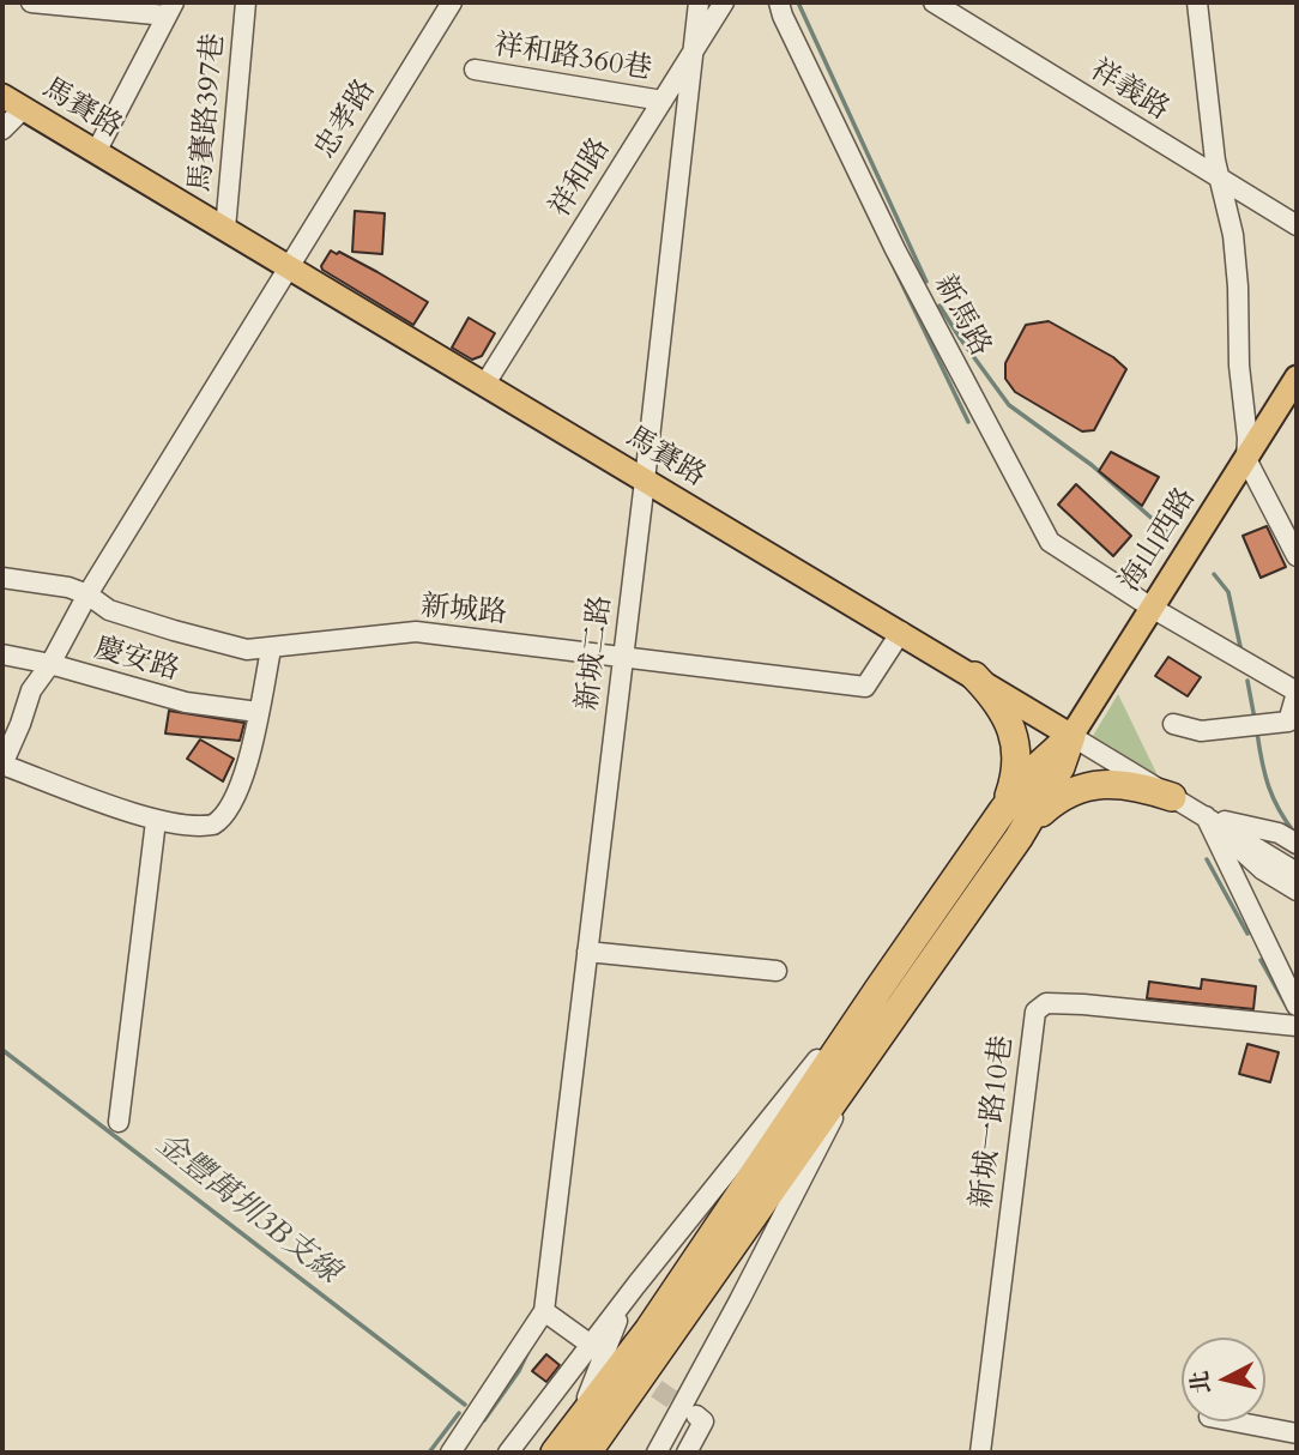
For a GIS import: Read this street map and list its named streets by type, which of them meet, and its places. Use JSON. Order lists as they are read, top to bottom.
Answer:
{
  "streets": {
    "main road": ["馬賽路", "海山西路"],
    "street": [
      "祥和路360巷",
      "祥義路",
      "馬賽路397巷",
      "忠孝路",
      "祥和路",
      "新馬路",
      "新城路",
      "新城二路",
      "慶安路",
      "新城一路10巷"
    ]
  },
  "crossings": [
    ["祥和路360巷", "祥和路"],
    ["馬賽路", "馬賽路397巷"],
    ["馬賽路", "忠孝路"],
    ["馬賽路", "祥和路"],
    ["馬賽路", "海山西路"],
    ["馬賽路", "新城路"],
    ["馬賽路", "新城二路"],
    ["忠孝路", "新城路"],
    ["忠孝路", "慶安路"],
    ["祥和路", "新城二路"],
    ["新馬路", "海山西路"],
    ["新城路", "新城二路"]
  ],
  "water": ["金豐萬圳3B支線"],
  "north": "left"
}
